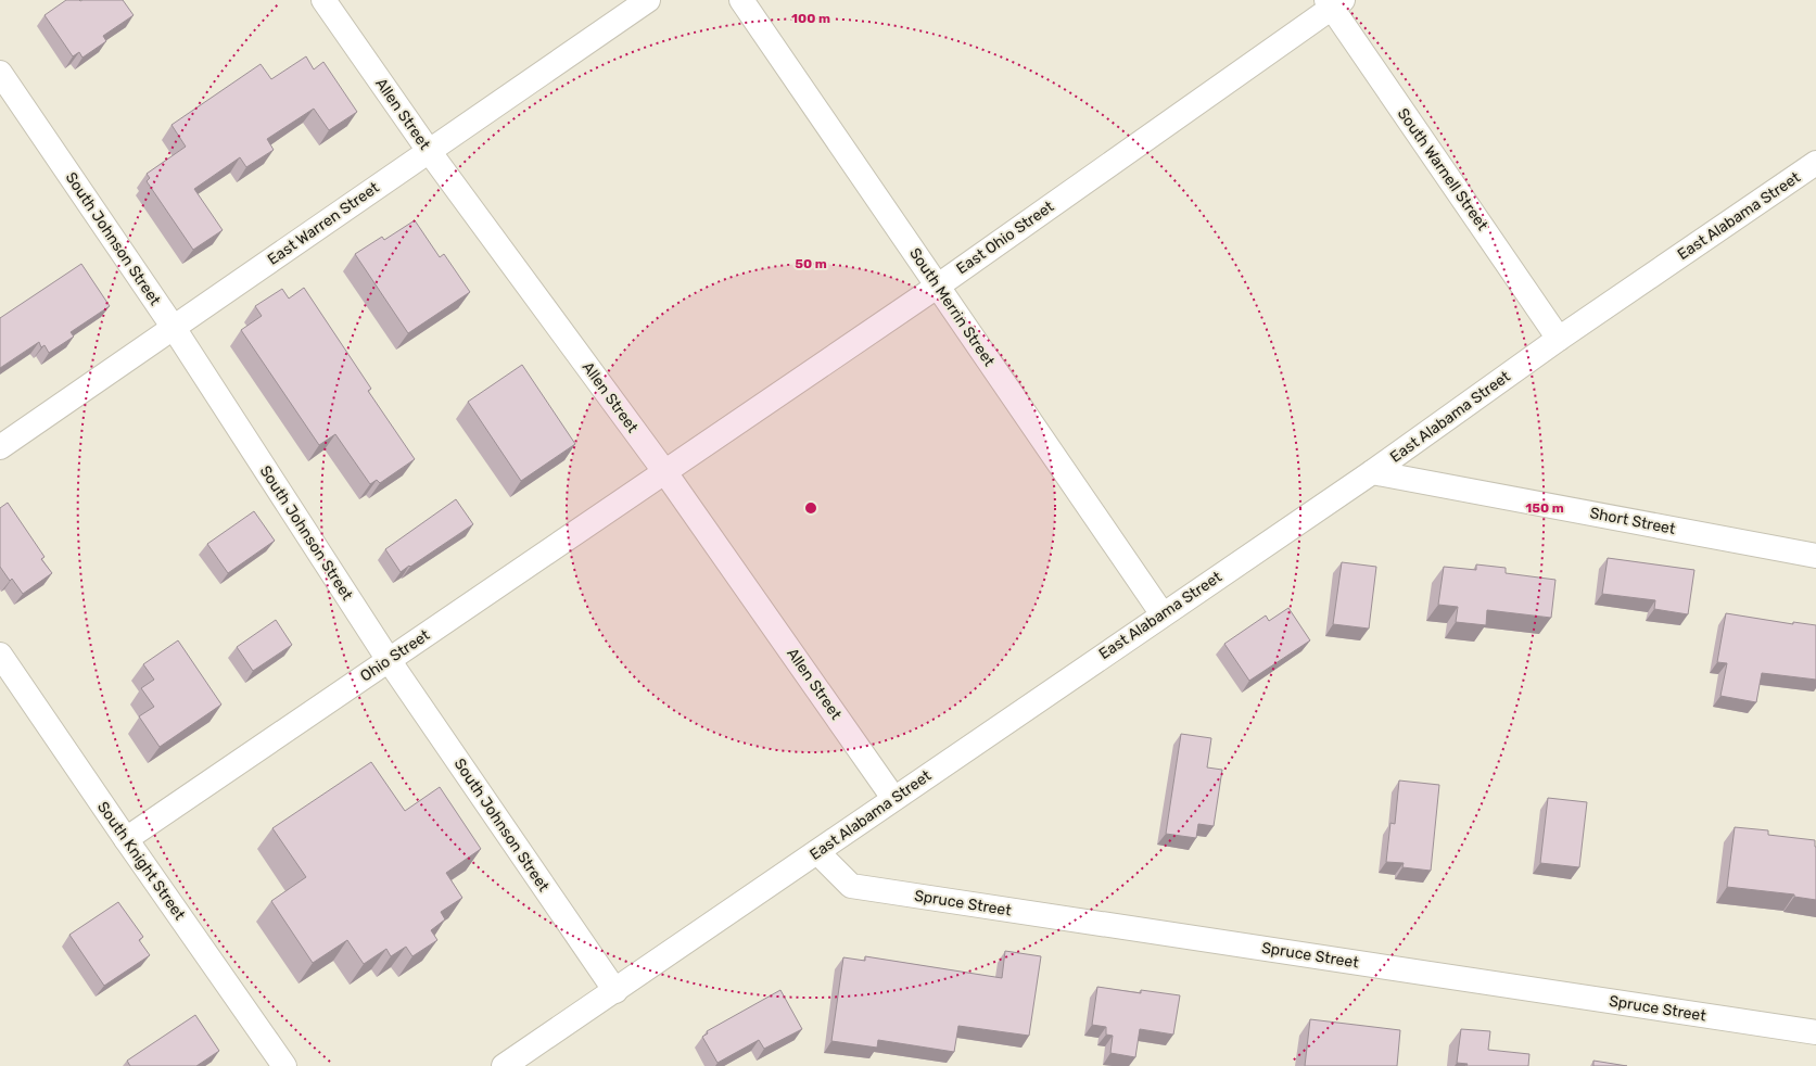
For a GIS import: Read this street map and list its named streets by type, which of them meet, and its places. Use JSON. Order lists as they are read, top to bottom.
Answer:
{
  "streets": {
    "street": [
      "Allen Street",
      "South Warnell Street",
      "East Alabama Street",
      "East Warren Street",
      "East Ohio Street",
      "South Johnson Street",
      "South Merrin Street",
      "Short Street",
      "Ohio Street",
      "South Knight Street",
      "Spruce Street"
    ]
  },
  "crossings": [
    ["Allen Street", "East Alabama Street"],
    ["Allen Street", "East Warren Street"],
    ["Allen Street", "East Ohio Street"],
    ["Allen Street", "Ohio Street"],
    ["South Warnell Street", "East Alabama Street"],
    ["South Warnell Street", "East Ohio Street"],
    ["East Alabama Street", "South Johnson Street"],
    ["East Alabama Street", "South Merrin Street"],
    ["East Alabama Street", "Short Street"],
    ["East Alabama Street", "Spruce Street"],
    ["East Warren Street", "South Johnson Street"],
    ["East Ohio Street", "South Merrin Street"],
    ["East Ohio Street", "Ohio Street"],
    ["South Johnson Street", "Ohio Street"],
    ["Ohio Street", "South Knight Street"]
  ],
  "rings": ["100 m", "50 m", "150 m"]
}
